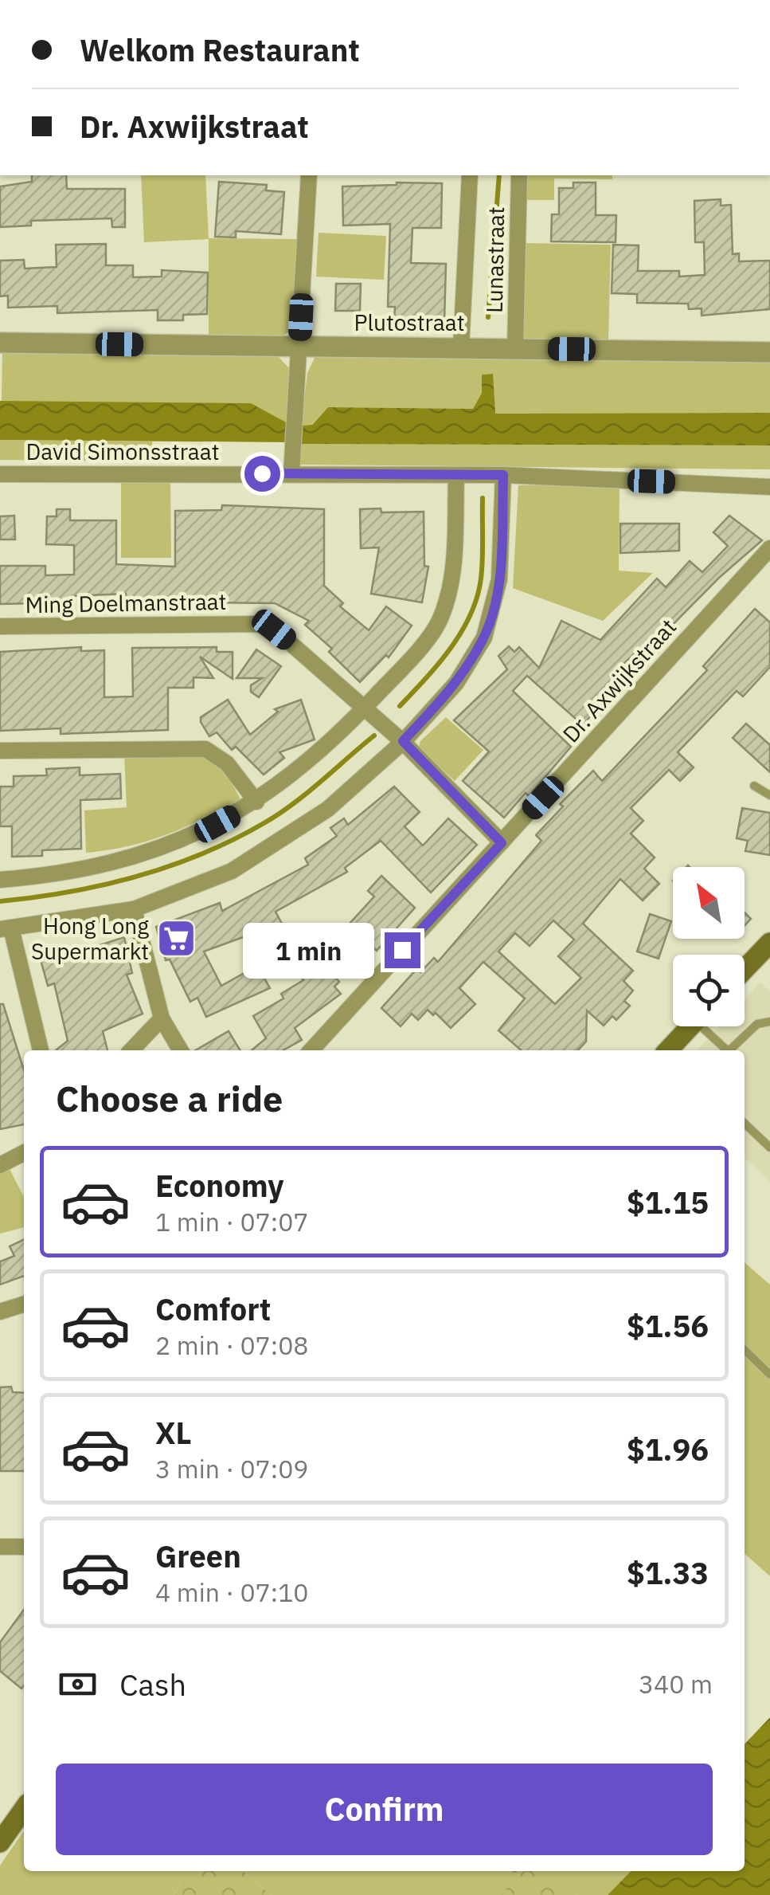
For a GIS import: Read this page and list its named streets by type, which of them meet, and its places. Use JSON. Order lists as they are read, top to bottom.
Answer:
{
  "streets": {
    "street": [
      "Lunastraat",
      "Plutostraat",
      "David Simonsstraat",
      "Ming Doelmanstraat",
      "Dr. Axwijkstraat"
    ]
  },
  "crossings": [
    ["Lunastraat", "Plutostraat"],
    ["Ming Doelmanstraat", "Dr. Axwijkstraat"]
  ],
  "places": {
    "supermarket": ["Hong Long Supermarkt"]
  },
  "north": "top left",
  "page": {
    "banner": ["Welkom Restaurant", "Dr. Axwijkstraat"],
    "bubble": "1 min",
    "heading": "Choose a ride",
    "list": [
      {
        "name": "Economy",
        "note": "1 min · 07:07",
        "value": "$1.15"
      },
      {
        "name": "Comfort",
        "note": "2 min · 07:08",
        "value": "$1.56"
      },
      {
        "name": "XL",
        "note": "3 min · 07:09",
        "value": "$1.96"
      },
      {
        "name": "Green",
        "note": "4 min · 07:10",
        "value": "$1.33"
      }
    ],
    "pay": ["Cash", "340 m"],
    "buttons": "Confirm"
  }
}
